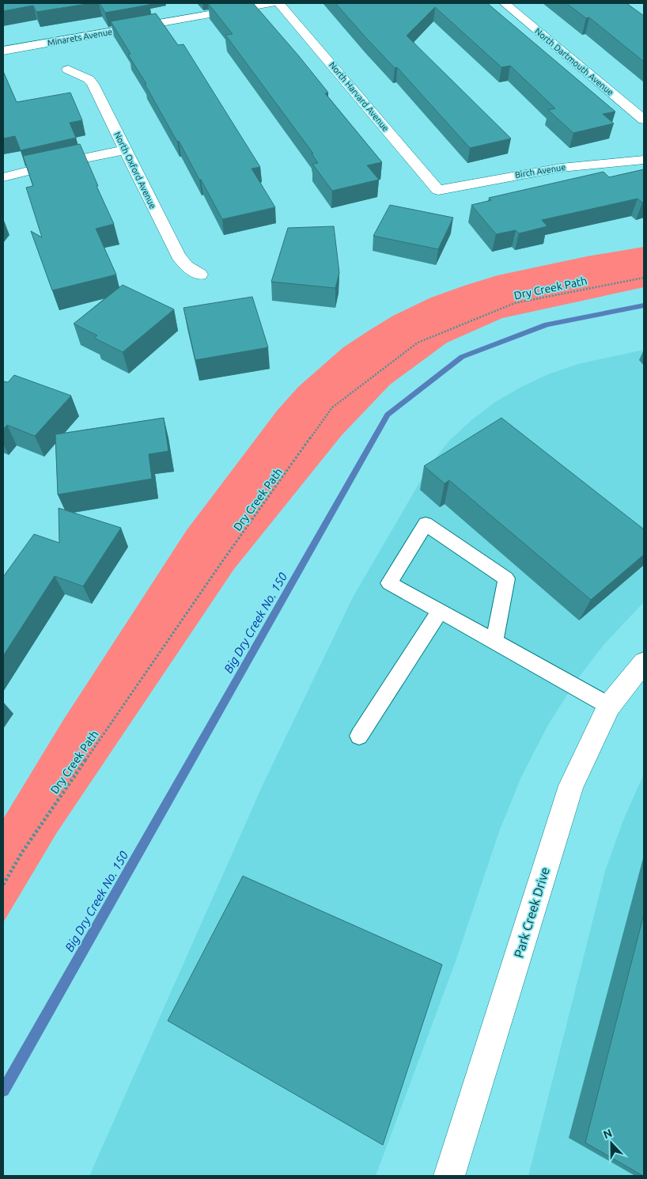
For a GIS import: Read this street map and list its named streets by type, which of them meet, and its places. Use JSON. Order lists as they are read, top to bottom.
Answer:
{
  "streets": {
    "street": [
      "Minarets Avenue",
      "North Dartmouth Avenue",
      "North Harvard Avenue",
      "North Oxford Avenue",
      "Birch Avenue",
      "Park Creek Drive"
    ],
    "path": ["Dry Creek Path"]
  },
  "crossings": [
    ["North Harvard Avenue", "Birch Avenue"]
  ],
  "water": ["Big Dry Creek No. 150"],
  "north": "top"
}
